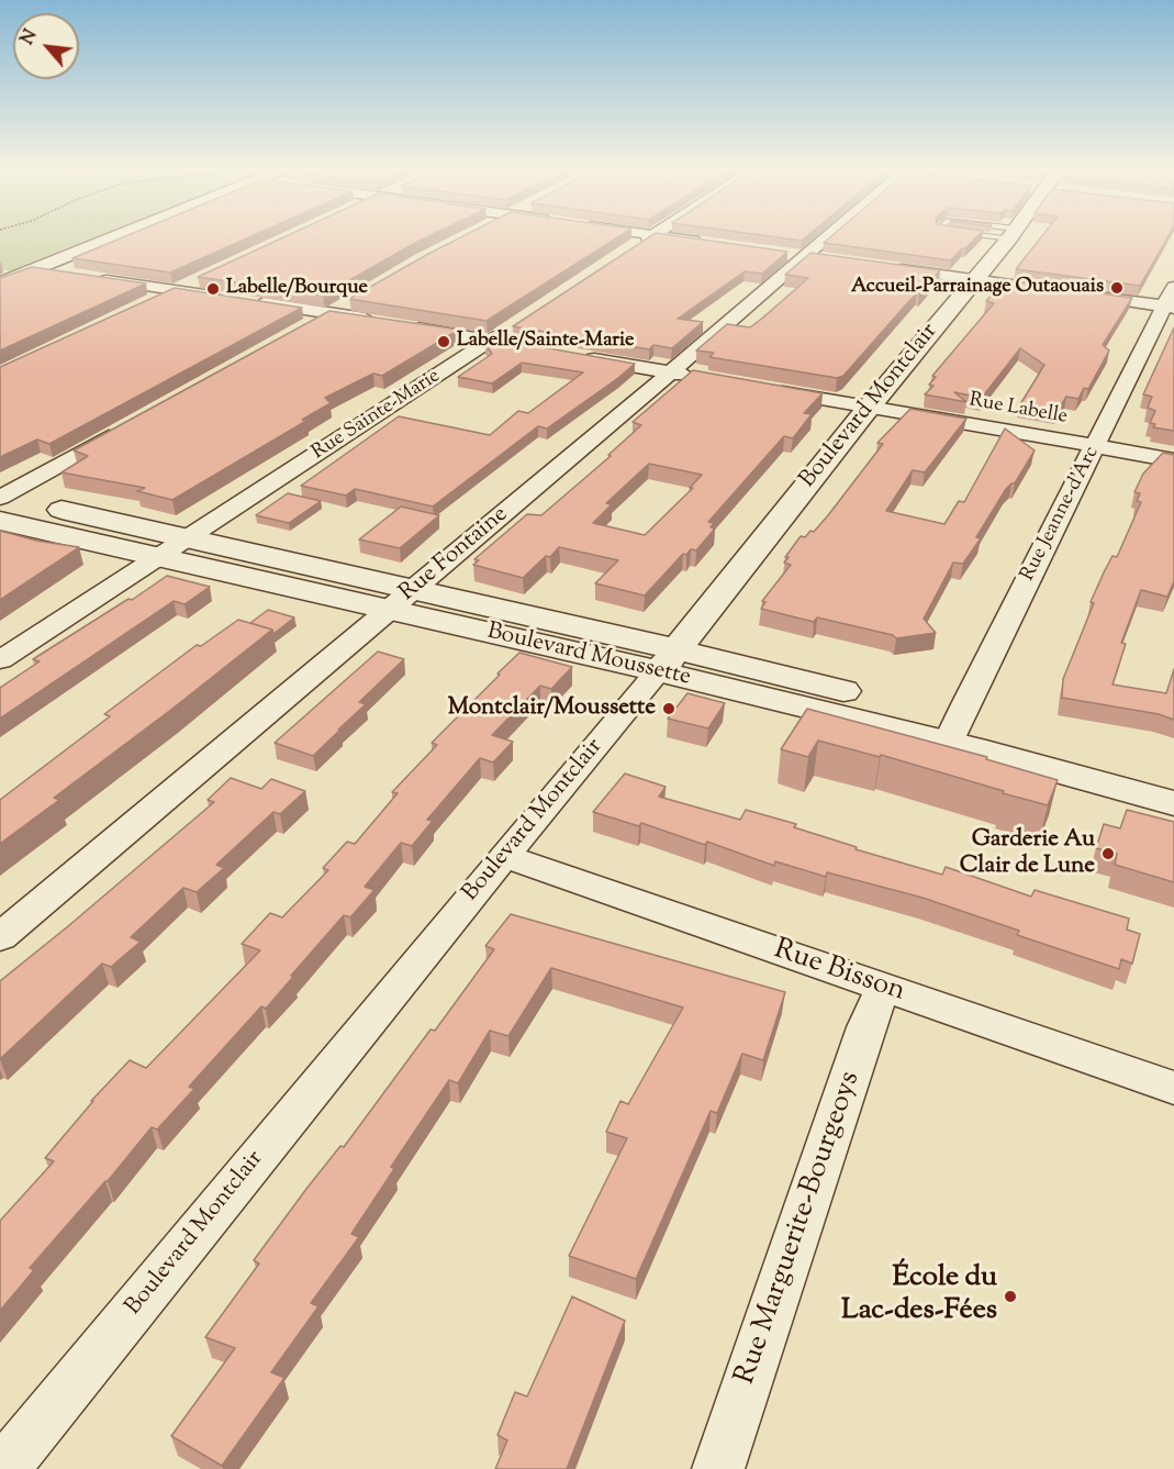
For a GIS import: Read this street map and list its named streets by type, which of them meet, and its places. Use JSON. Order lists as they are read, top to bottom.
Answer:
{
  "streets": {
    "street": [
      "Boulevard Montclair",
      "Rue Labelle",
      "Rue Sainte-Marie",
      "Rue Jeanne-d'Arc",
      "Rue Fontaine",
      "Boulevard Moussette",
      "Rue Bisson",
      "Rue Marguerite-Bourgeoys"
    ]
  },
  "crossings": [
    ["Boulevard Montclair", "Rue Labelle"],
    ["Boulevard Montclair", "Boulevard Moussette"],
    ["Boulevard Montclair", "Rue Bisson"],
    ["Rue Labelle", "Rue Jeanne-d'Arc"],
    ["Rue Sainte-Marie", "Boulevard Moussette"],
    ["Rue Jeanne-d'Arc", "Boulevard Moussette"],
    ["Rue Fontaine", "Boulevard Moussette"],
    ["Rue Bisson", "Rue Marguerite-Bourgeoys"]
  ],
  "places": [
    "Accueil-Parrainage Outaouais",
    "Labelle/Bourque",
    "Labelle/Sainte-Marie",
    "Montclair/Moussette",
    "Garderie Au Clair de Lune",
    "École du Lac-des-Fées"
  ],
  "north": "top left"
}
